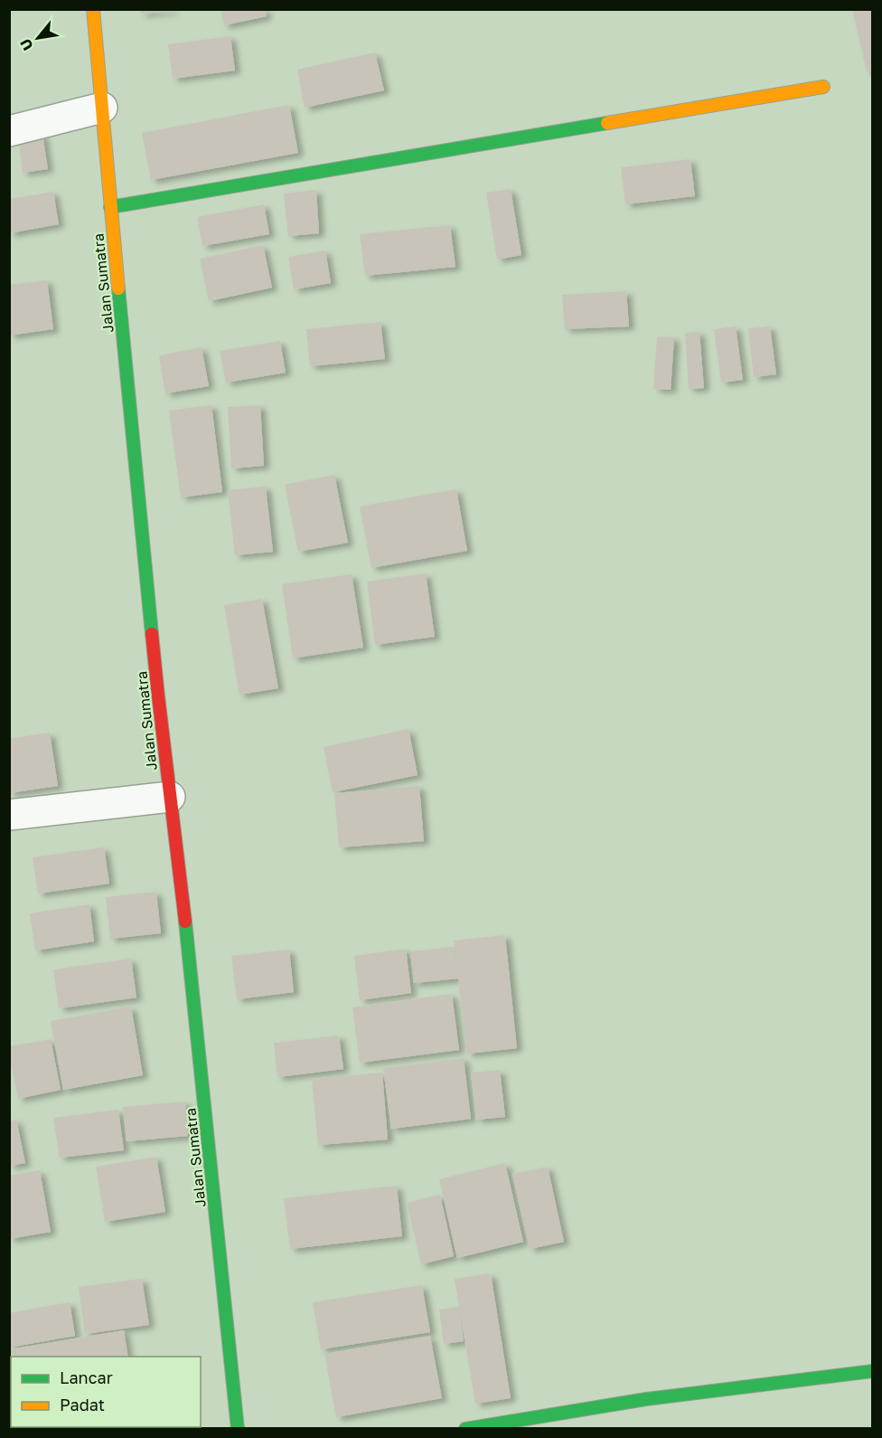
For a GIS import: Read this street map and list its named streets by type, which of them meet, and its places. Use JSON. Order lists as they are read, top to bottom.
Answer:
{
  "streets": {
    "street": ["Jalan Sumatra"]
  },
  "legend": ["Lancar", "Padat"],
  "north": "bottom left"
}
